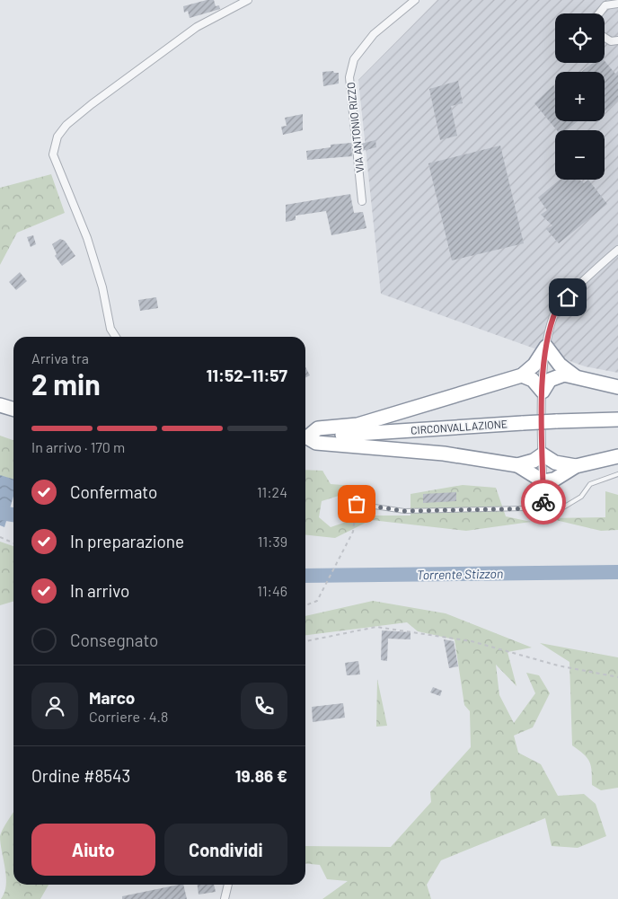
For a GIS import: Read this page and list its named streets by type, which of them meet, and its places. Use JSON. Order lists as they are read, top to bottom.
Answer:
{
  "streets": {
    "highway": ["CIRCONVALLAZIONE"],
    "street": ["VIA ANTONIO RIZZO"]
  },
  "water": ["Torrente Stizzon"],
  "page": {
    "map_buttons": ["+", "−"],
    "heading": ["2 min", "Arriva tra", "11:52–11:57"],
    "panel": [
      "Marco",
      "Corriere · 4.8",
      "Ordine #8543",
      "19.86 €"
    ],
    "bar": "In arrivo · 170 m",
    "list": [
      ["Confermato", "11:24"],
      ["In preparazione", "11:39"],
      ["In arrivo", "11:46"],
      "Consegnato"
    ],
    "buttons": ["Aiuto", "Condividi"]
  }
}
